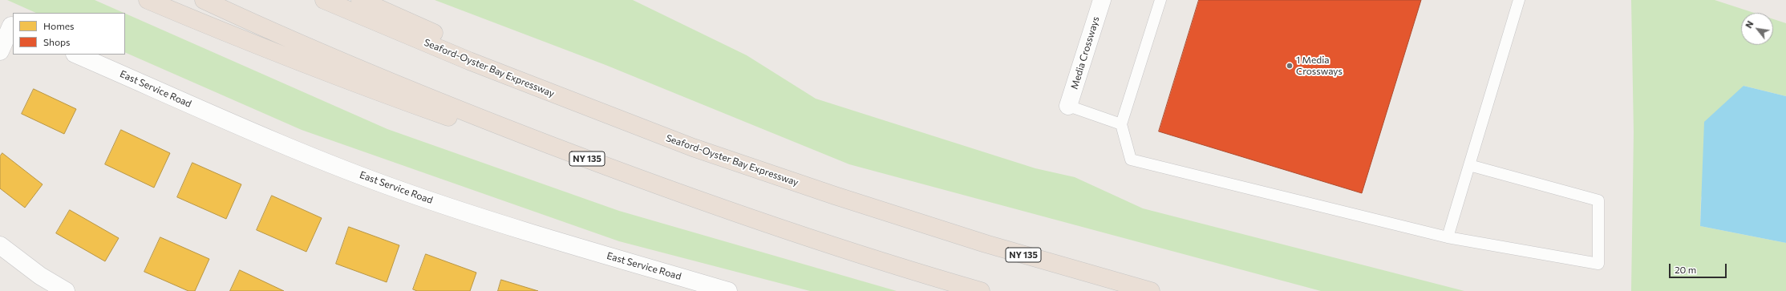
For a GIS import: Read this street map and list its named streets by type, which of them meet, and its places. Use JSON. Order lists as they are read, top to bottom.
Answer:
{
  "streets": {
    "highway": ["Seaford-Oyster Bay Expressway", "NY 135"],
    "street": ["Media Crossways", "East Service Road"]
  },
  "places": ["1 Media Crossways"],
  "legend": ["Homes", "Shops"],
  "scale_bar": "20 m",
  "north": "top left"
}
